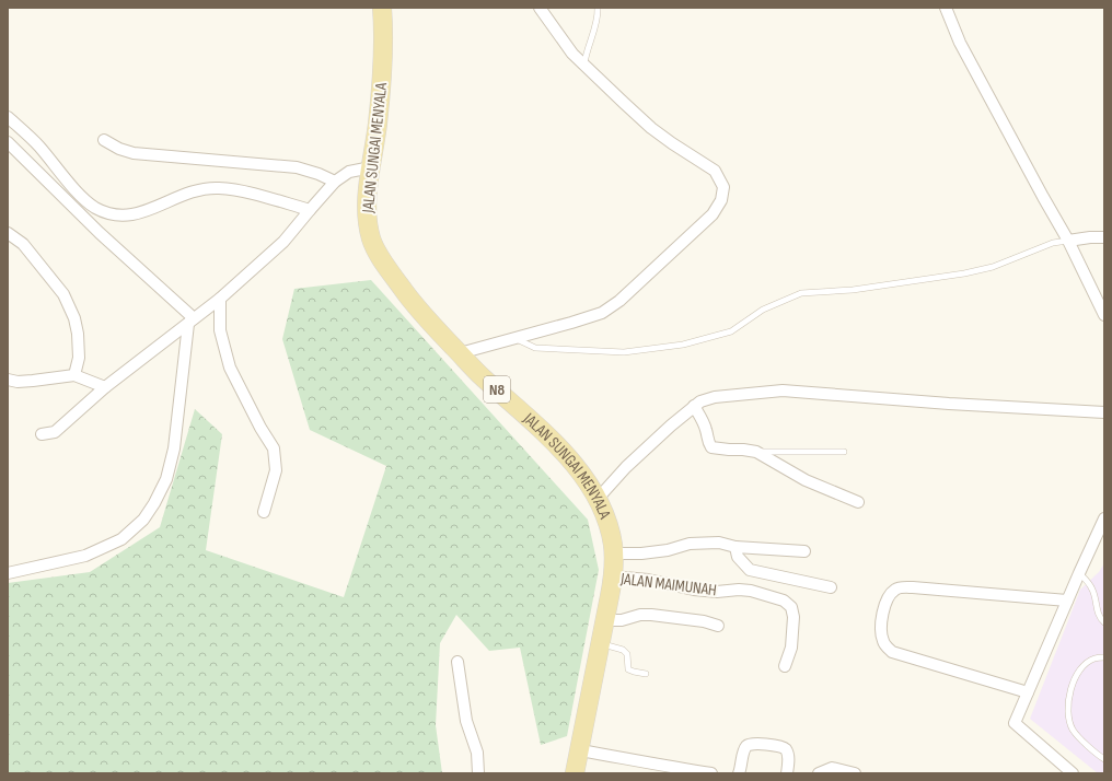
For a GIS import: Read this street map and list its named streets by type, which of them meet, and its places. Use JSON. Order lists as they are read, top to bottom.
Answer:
{
  "streets": {
    "main road": ["JALAN SUNGAI MENYALA", "N8"],
    "street": ["JALAN MAIMUNAH"]
  },
  "crossings": [
    ["JALAN SUNGAI MENYALA", "JALAN MAIMUNAH"]
  ]
}
